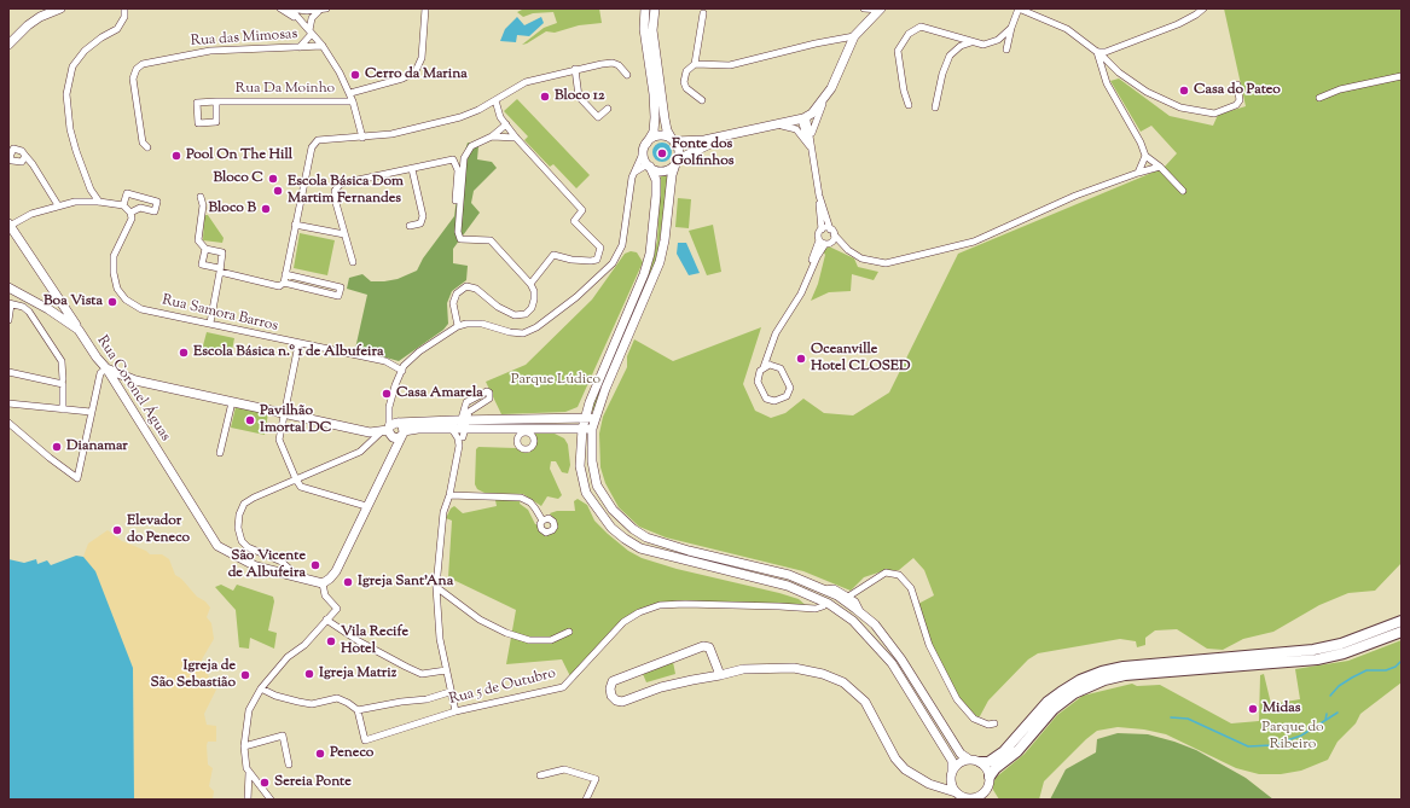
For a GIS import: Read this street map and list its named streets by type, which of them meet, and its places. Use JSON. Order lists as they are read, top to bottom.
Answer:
{
  "streets": {
    "main road": ["Rua Coronel Águas"],
    "street": [
      "Rua das Mimosas",
      "Rua Da Moinho",
      "Rua Samora Barros",
      "Rua 5 de Outubro"
    ]
  },
  "parks": ["Parque Lúdico", "Parque do Ribeiro"],
  "places": [
    "Cerro da Marina",
    "Casa do Pateo",
    "Bloco 12",
    "Fonte dos Golfinhos",
    "Pool On The Hill",
    "Bloco C",
    "Escola Básica Dom Martim Fernandes",
    "Bloco B",
    "Boa Vista",
    "Escola Básica n.º 1 de Albufeira",
    "Oceanville Hotel CLOSED",
    "Casa Amarela",
    "Pavilhão Imortal DC",
    "Dianamar",
    "Elevador do Peneco",
    "São Vicente de Albufeira",
    "Igreja Sant’Ana",
    "Vila Recife Hotel",
    "Igreja Matriz",
    "Igreja de São Sebastião",
    "Midas",
    "Peneco",
    "Sereia Ponte"
  ]
}
